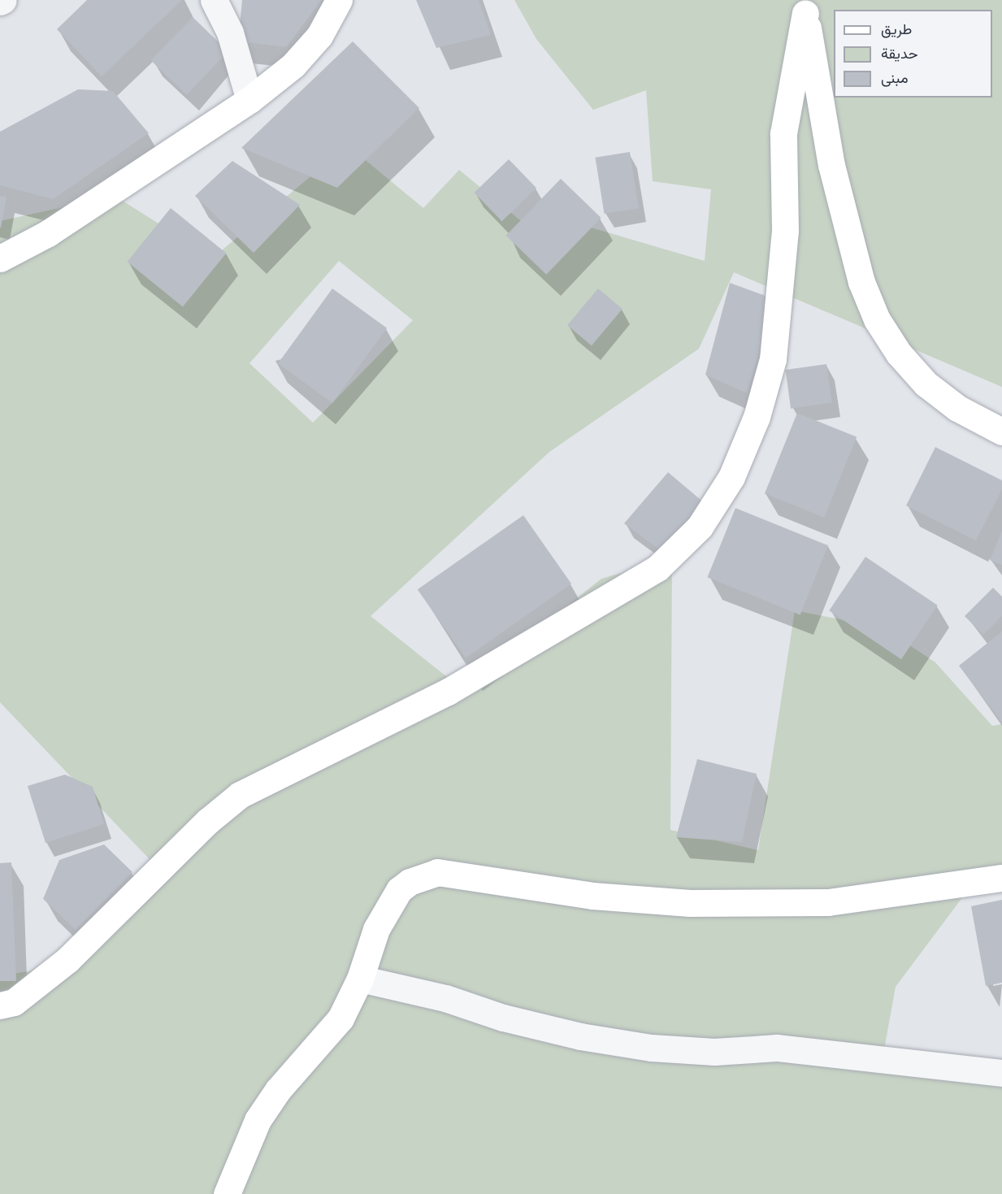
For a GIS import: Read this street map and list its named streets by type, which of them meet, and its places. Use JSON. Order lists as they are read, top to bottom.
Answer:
{
  "legend": ["طريق", "حديقة", "مبنى"]
}
